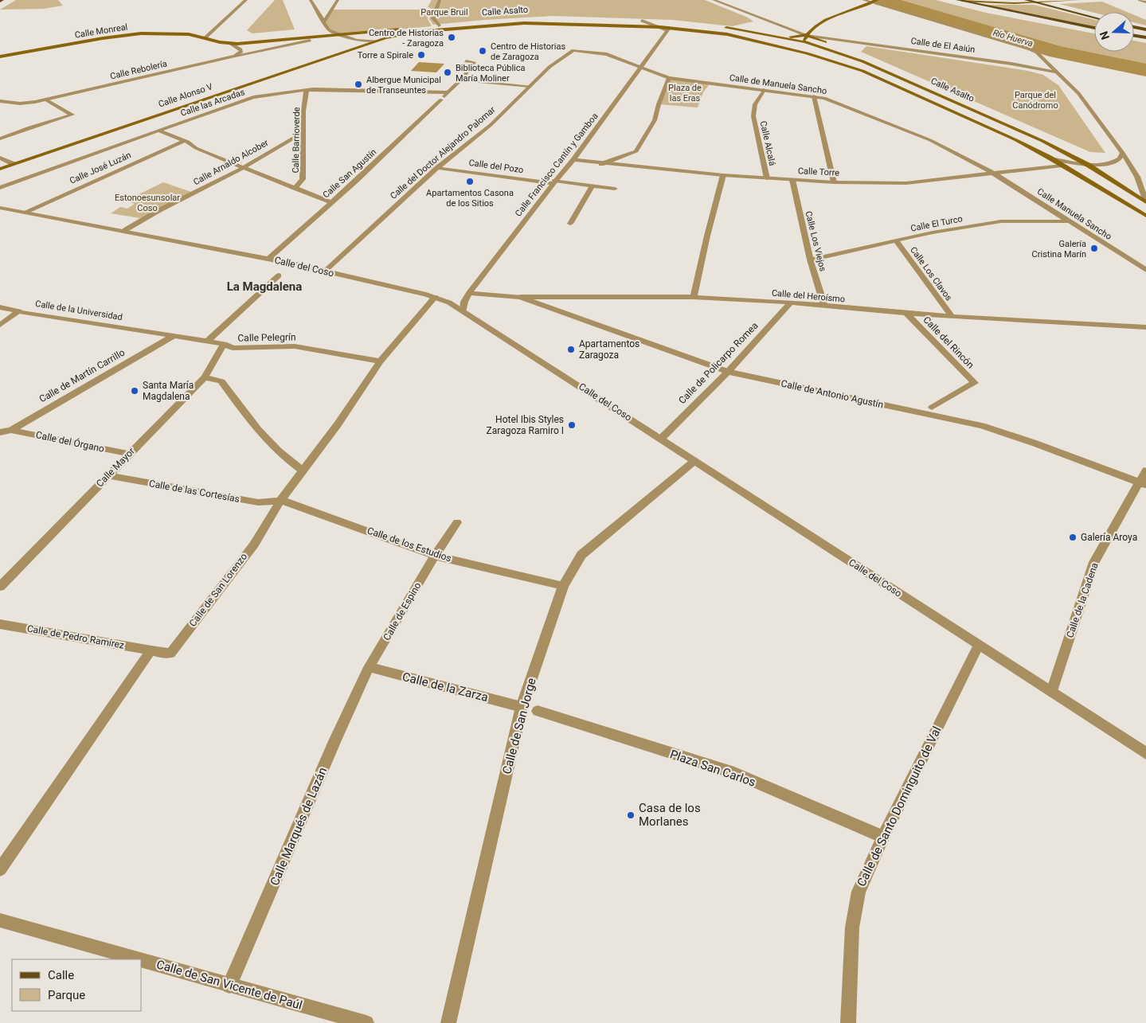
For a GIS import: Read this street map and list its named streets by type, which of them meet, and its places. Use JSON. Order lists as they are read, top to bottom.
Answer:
{
  "streets": {
    "main road": ["Calle Asalto", "Calle Monreal", "Calle Alonso V"],
    "street": [
      "Calle de El Aaiún",
      "Calle Rebolería",
      "Calle de Manuela Sancho",
      "Calle las Arcadas",
      "Calle Barrioverde",
      "Calle Alcalá",
      "Calle del Doctor Alejandro Palomar",
      "Calle Arnaldo Alcober",
      "Calle Francisco Cantín y Gamboa",
      "Calle del Pozo",
      "Calle José Luzán",
      "Calle Torre",
      "Calle San Agustín",
      "Calle Manuela Sancho",
      "Calle El Turco",
      "Calle Los Viejos",
      "Calle del Coso",
      "Calle Los Clavos",
      "Calle del Heroísmo",
      "Calle de la Universidad",
      "Calle Pelegrín",
      "Calle del Rincón",
      "Calle de Policarpo Romea",
      "Calle de Martín Carrillo",
      "Calle de Antonio Agustín",
      "Calle del Órgano",
      "Calle Mayor",
      "Calle de las Cortesías",
      "Calle de los Estudios",
      "Calle de San Lorenzo",
      "Calle de la Cadena",
      "Calle de Espino",
      "Calle de Pedro Ramírez",
      "Calle de la Zarza",
      "Calle de San Jorge",
      "Plaza San Carlos",
      "Calle de Santo Dominguito de Val",
      "Calle Marqués de Lazán",
      "Calle de San Vicente de Paúl"
    ]
  },
  "crossings": [
    ["Calle Asalto", "Calle Monreal"],
    ["Calle Asalto", "Calle Alonso V"],
    ["Calle Asalto", "Calle Francisco Cantín y Gamboa"],
    ["Calle Asalto", "Calle Torre"],
    ["Calle de Manuela Sancho", "Calle Alcalá"],
    ["Calle de Manuela Sancho", "Calle del Doctor Alejandro Palomar"],
    ["Calle de Manuela Sancho", "Calle Francisco Cantín y Gamboa"],
    ["Calle de Manuela Sancho", "Calle Torre"],
    ["Calle de Manuela Sancho", "Calle Manuela Sancho"],
    ["Calle las Arcadas", "Calle Barrioverde"],
    ["Calle las Arcadas", "Calle San Agustín"],
    ["Calle Barrioverde", "Calle Arnaldo Alcober"],
    ["Calle Alcalá", "Calle Torre"],
    ["Calle del Doctor Alejandro Palomar", "Calle del Pozo"],
    ["Calle del Doctor Alejandro Palomar", "Calle del Coso"],
    ["Calle Arnaldo Alcober", "Calle del Coso"],
    ["Calle Francisco Cantín y Gamboa", "Calle del Pozo"],
    ["Calle Francisco Cantín y Gamboa", "Calle Torre"],
    ["Calle Francisco Cantín y Gamboa", "Calle del Coso"],
    ["Calle Francisco Cantín y Gamboa", "Calle del Heroísmo"],
    ["Calle José Luzán", "Calle del Coso"],
    ["Calle Torre", "Calle Manuela Sancho"],
    ["Calle Torre", "Calle Los Viejos"],
    ["Calle San Agustín", "Calle del Coso"],
    ["Calle Manuela Sancho", "Calle El Turco"],
    ["Calle El Turco", "Calle Los Viejos"],
    ["Calle El Turco", "Calle Los Clavos"],
    ["Calle Los Viejos", "Calle del Heroísmo"],
    ["Calle del Coso", "Calle de Policarpo Romea"],
    ["Calle del Coso", "Calle de San Lorenzo"],
    ["Calle del Coso", "Calle de la Cadena"],
    ["Calle del Coso", "Calle de San Jorge"],
    ["Calle del Coso", "Calle de Santo Dominguito de Val"],
    ["Calle Los Clavos", "Calle del Heroísmo"],
    ["Calle del Heroísmo", "Calle del Rincón"],
    ["Calle del Heroísmo", "Calle de Policarpo Romea"],
    ["Calle del Heroísmo", "Calle de Antonio Agustín"],
    ["Calle de la Universidad", "Calle Pelegrín"],
    ["Calle Pelegrín", "Calle de Martín Carrillo"],
    ["Calle Pelegrín", "Calle Mayor"],
    ["Calle Pelegrín", "Calle de San Lorenzo"],
    ["Calle de Policarpo Romea", "Calle de Antonio Agustín"],
    ["Calle de Martín Carrillo", "Calle del Órgano"],
    ["Calle de Antonio Agustín", "Calle de la Cadena"],
    ["Calle del Órgano", "Calle Mayor"],
    ["Calle Mayor", "Calle de las Cortesías"],
    ["Calle de las Cortesías", "Calle de los Estudios"],
    ["Calle de las Cortesías", "Calle de San Lorenzo"],
    ["Calle de los Estudios", "Calle de San Lorenzo"],
    ["Calle de los Estudios", "Calle de Espino"],
    ["Calle de los Estudios", "Calle de San Jorge"],
    ["Calle de San Lorenzo", "Calle de Pedro Ramírez"],
    ["Calle de Espino", "Calle de la Zarza"],
    ["Calle de Espino", "Calle Marqués de Lazán"],
    ["Calle de la Zarza", "Calle de San Jorge"],
    ["Calle de la Zarza", "Calle Marqués de Lazán"],
    ["Plaza San Carlos", "Calle de Santo Dominguito de Val"],
    ["Calle Marqués de Lazán", "Calle de San Vicente de Paúl"]
  ],
  "districts": ["La Magdalena"],
  "water": ["Río Huerva"],
  "parks": [
    "Parque Bruil",
    "Plaza de las Eras",
    "Parque del Canódromo",
    "Estonoesunsolar Coso"
  ],
  "places": [
    "Centro de Historias - Zaragoza",
    "Centro de Historias de Zaragoza",
    "Torre a Spirale",
    "Biblioteca Pública María Moliner",
    "Albergue Municipal de Transeuntes",
    "Apartamentos Casona de los Sitios",
    "Galería Cristina Marín",
    "Apartamentos Zaragoza",
    "Santa María Magdalena",
    "Hotel Ibis Styles Zaragoza Ramiro I",
    "Galería Aroya",
    "Casa de los Morlanes"
  ],
  "legend": ["Calle", "Parque"],
  "north": "left"
}
